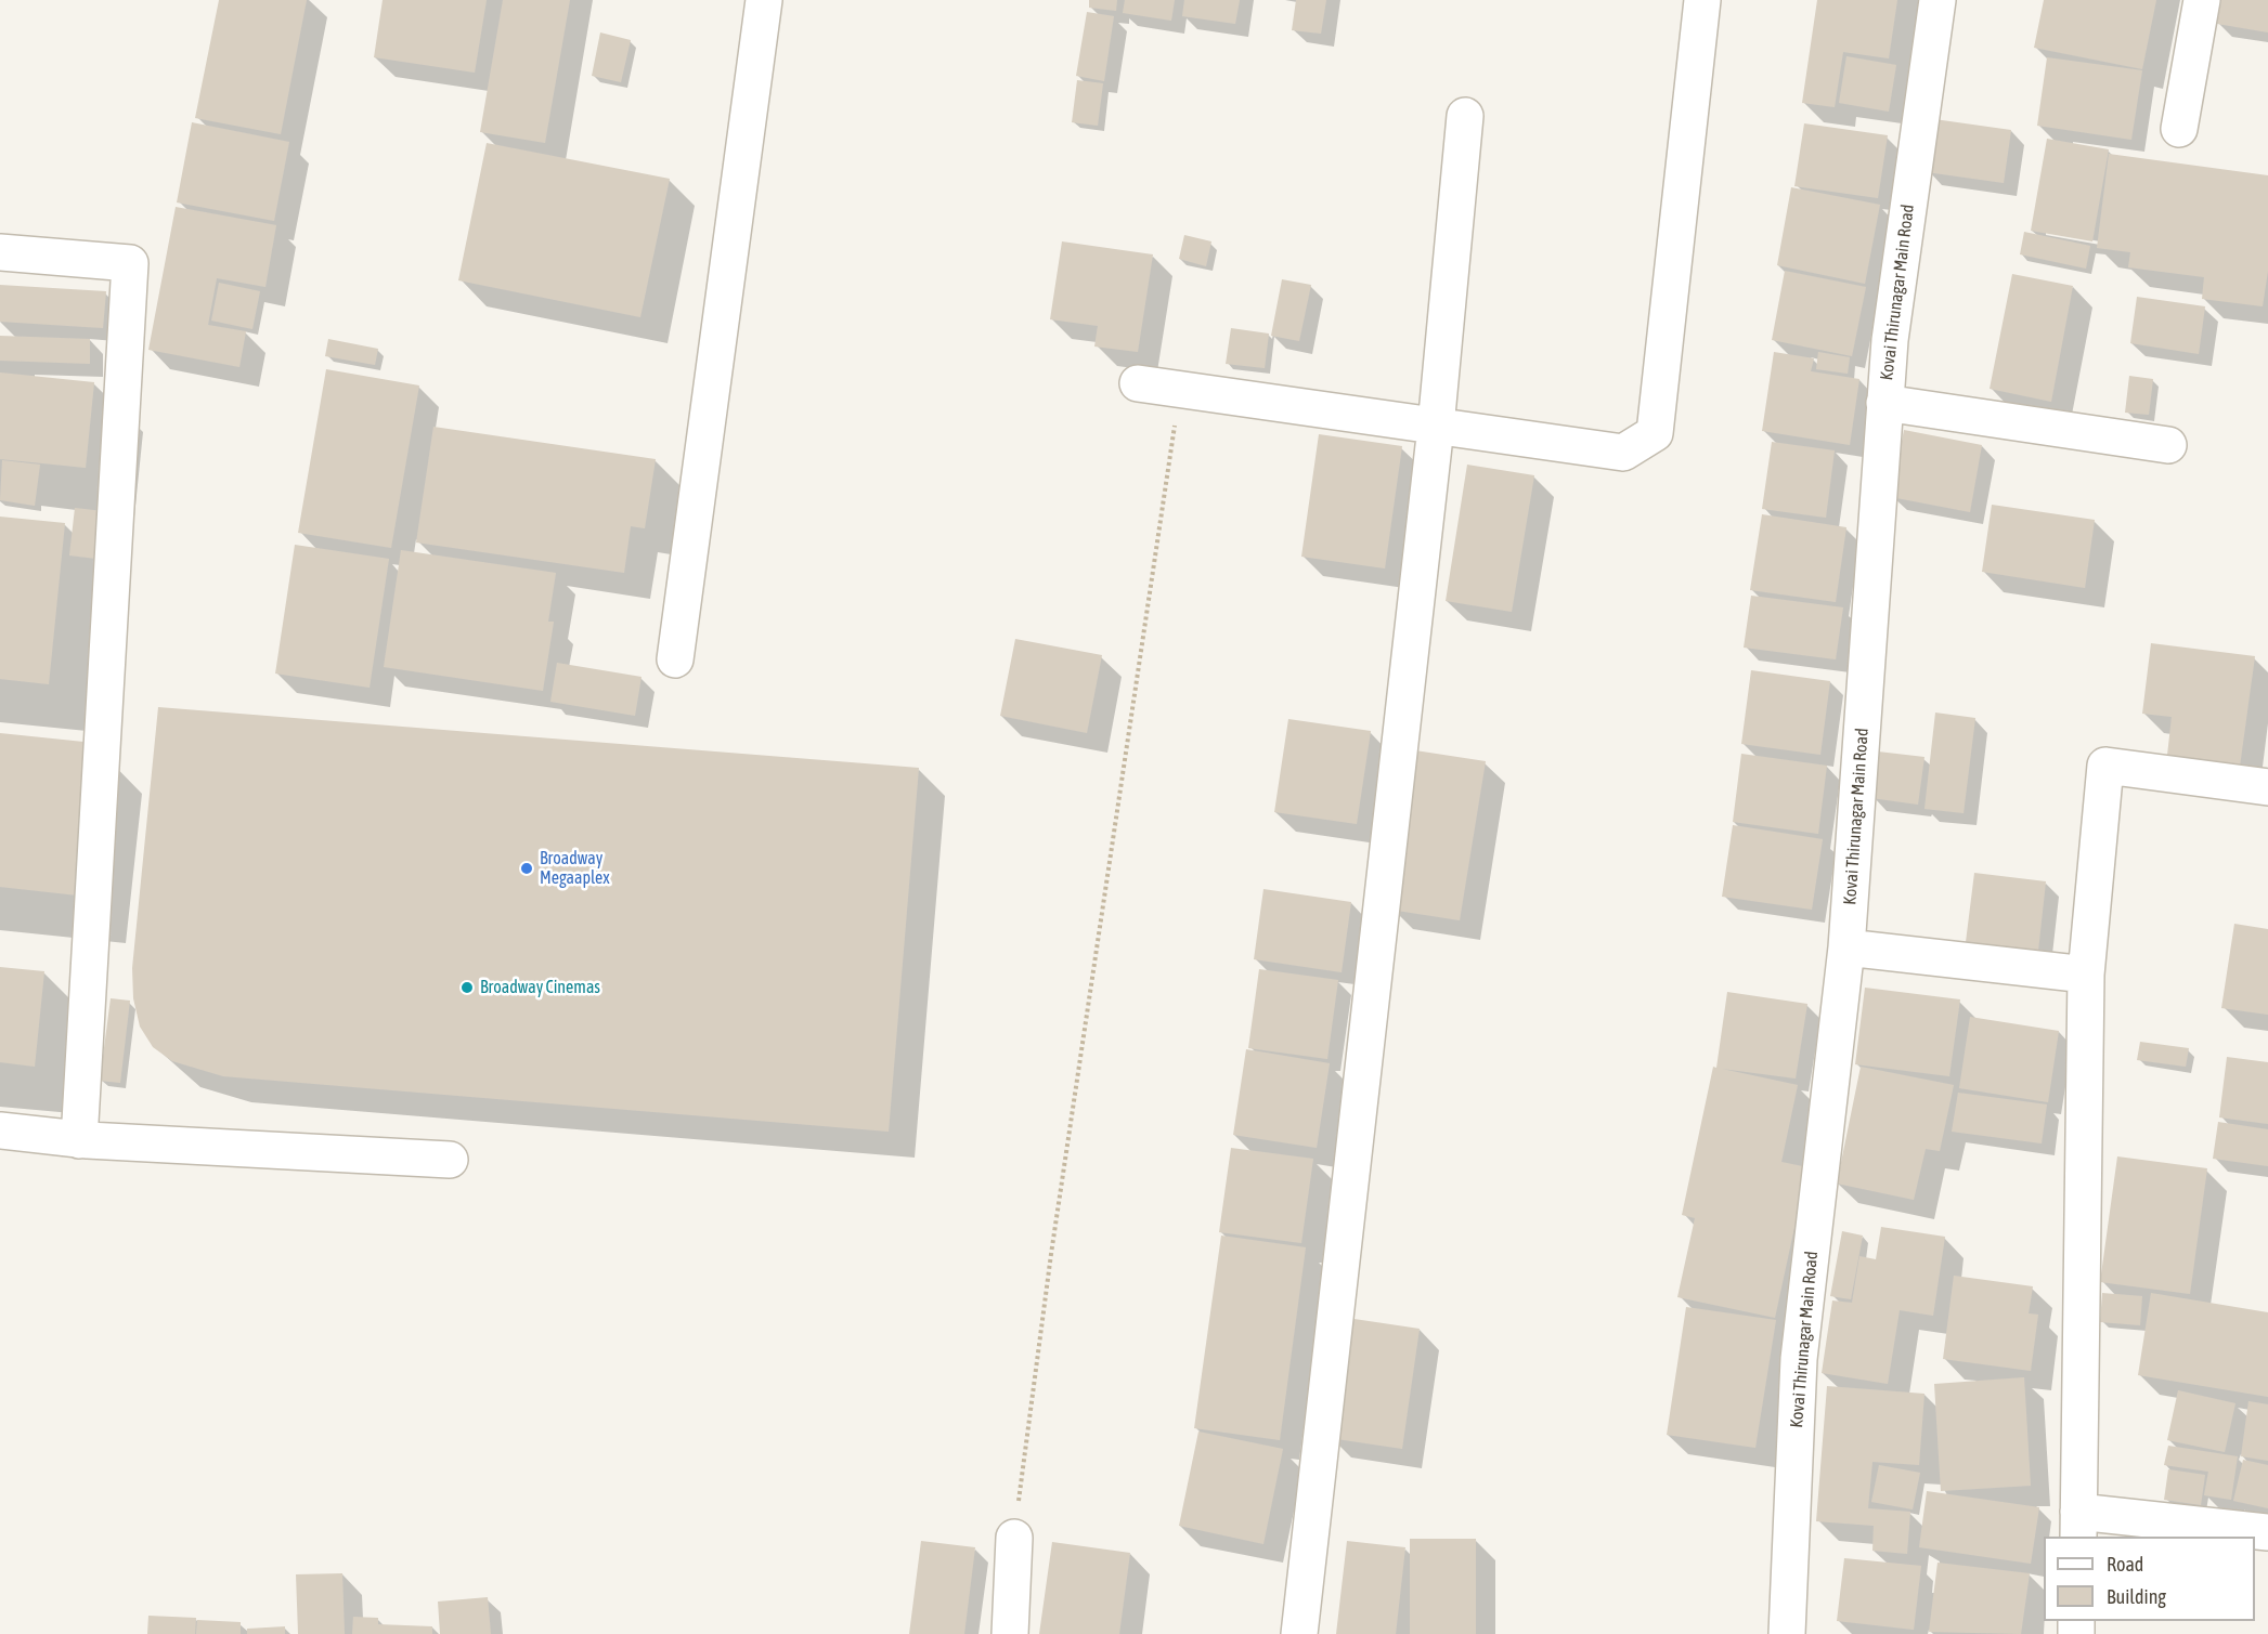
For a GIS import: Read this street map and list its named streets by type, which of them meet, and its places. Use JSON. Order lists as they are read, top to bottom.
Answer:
{
  "streets": {
    "street": ["Kovai Thirunagar Main Road"]
  },
  "places": ["Broadway Megaaplex", "Broadway Cinemas"],
  "legend": ["Road", "Building"]
}
